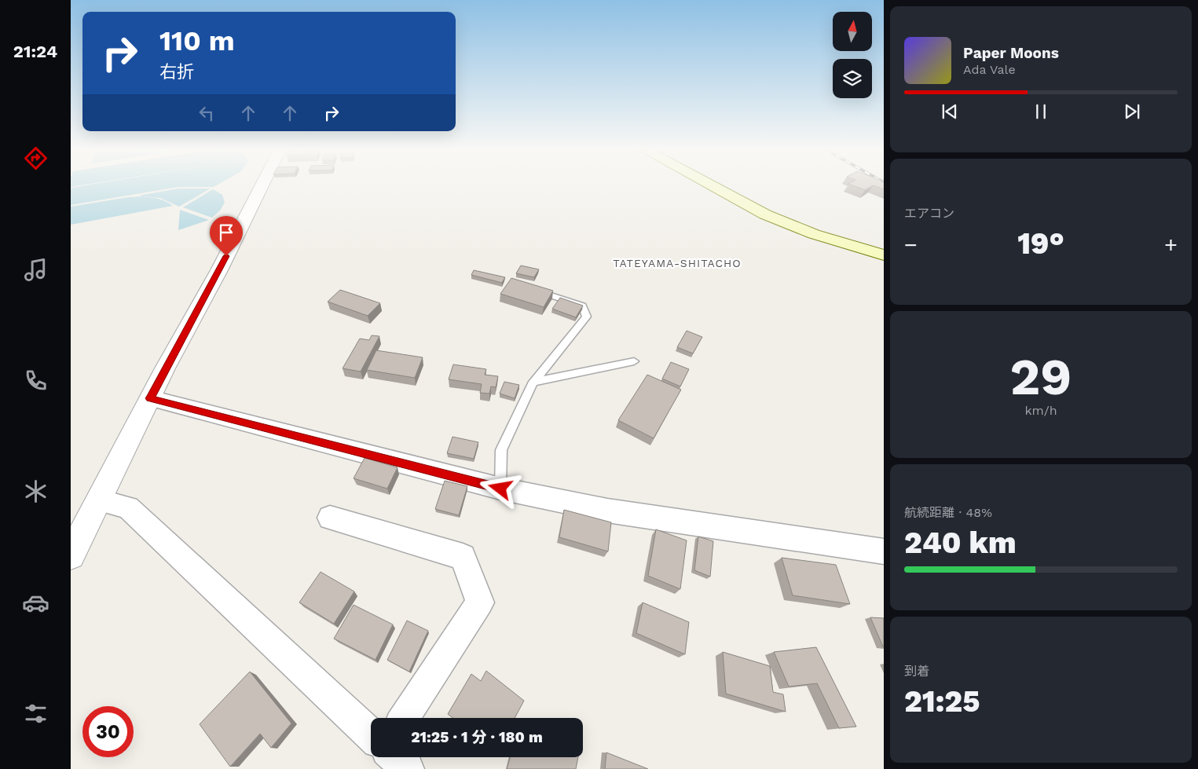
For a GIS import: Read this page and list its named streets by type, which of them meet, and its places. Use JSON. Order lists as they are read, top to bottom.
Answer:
{
  "districts": ["TATEYAMA-SHITACHO"],
  "north": "top",
  "page": {
    "tabs": "21:24",
    "turn": ["110 m", "右折"],
    "song": ["Paper Moons", "Ada Vale"],
    "tile": [
      "エアコン",
      ["29", "km/h"],
      ["航続距離 · 48%", "240 km"],
      ["到着", "21:25"]
    ],
    "heat": ["−", "19°", "+"],
    "limit": "30",
    "trip": "21:25 · 1 分 · 180 m"
  }
}
